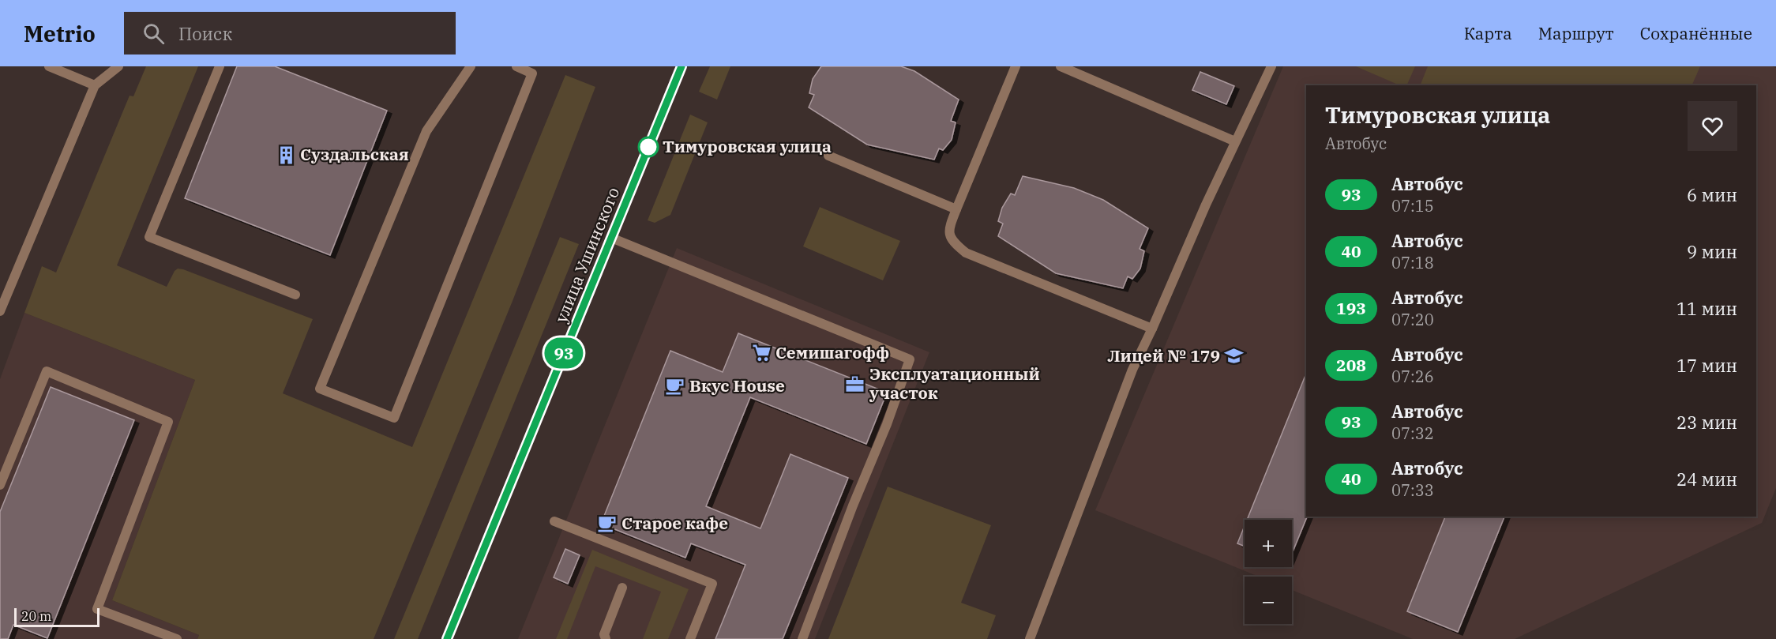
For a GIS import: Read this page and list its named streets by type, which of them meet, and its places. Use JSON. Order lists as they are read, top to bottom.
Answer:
{
  "streets": {
    "street": ["улица Ушинского"]
  },
  "places": {
    "other": ["Тимуровская улица"],
    "building": ["Суздальская"],
    "supermarket": ["Семишагофф"],
    "school or university": ["Лицей № 179"],
    "office": ["Эксплуатационный участок"],
    "cafe": ["Вкус House", "Старое кафе"]
  },
  "lines": ["bus line 93"],
  "scale_bar": "20 m",
  "page": {
    "header": "Metrio",
    "search": "Поиск",
    "nav": ["Карта", "Маршрут", "Сохранённые"],
    "on_map": "93",
    "heading": ["Тимуровская улица", "Автобус"],
    "list": [
      {
        "mark": "93",
        "name": "Автобус",
        "note": "07:15",
        "value": "6 мин"
      },
      {
        "mark": "40",
        "name": "Автобус",
        "note": "07:18",
        "value": "9 мин"
      },
      {
        "mark": "193",
        "name": "Автобус",
        "note": "07:20",
        "value": "11 мин"
      },
      {
        "mark": "208",
        "name": "Автобус",
        "note": "07:26",
        "value": "17 мин"
      },
      {
        "mark": "93",
        "name": "Автобус",
        "note": "07:32",
        "value": "23 мин"
      },
      {
        "mark": "40",
        "name": "Автобус",
        "note": "07:33",
        "value": "24 мин"
      }
    ],
    "map_buttons": ["+", "−"],
    "scale": "20 m"
  }
}
